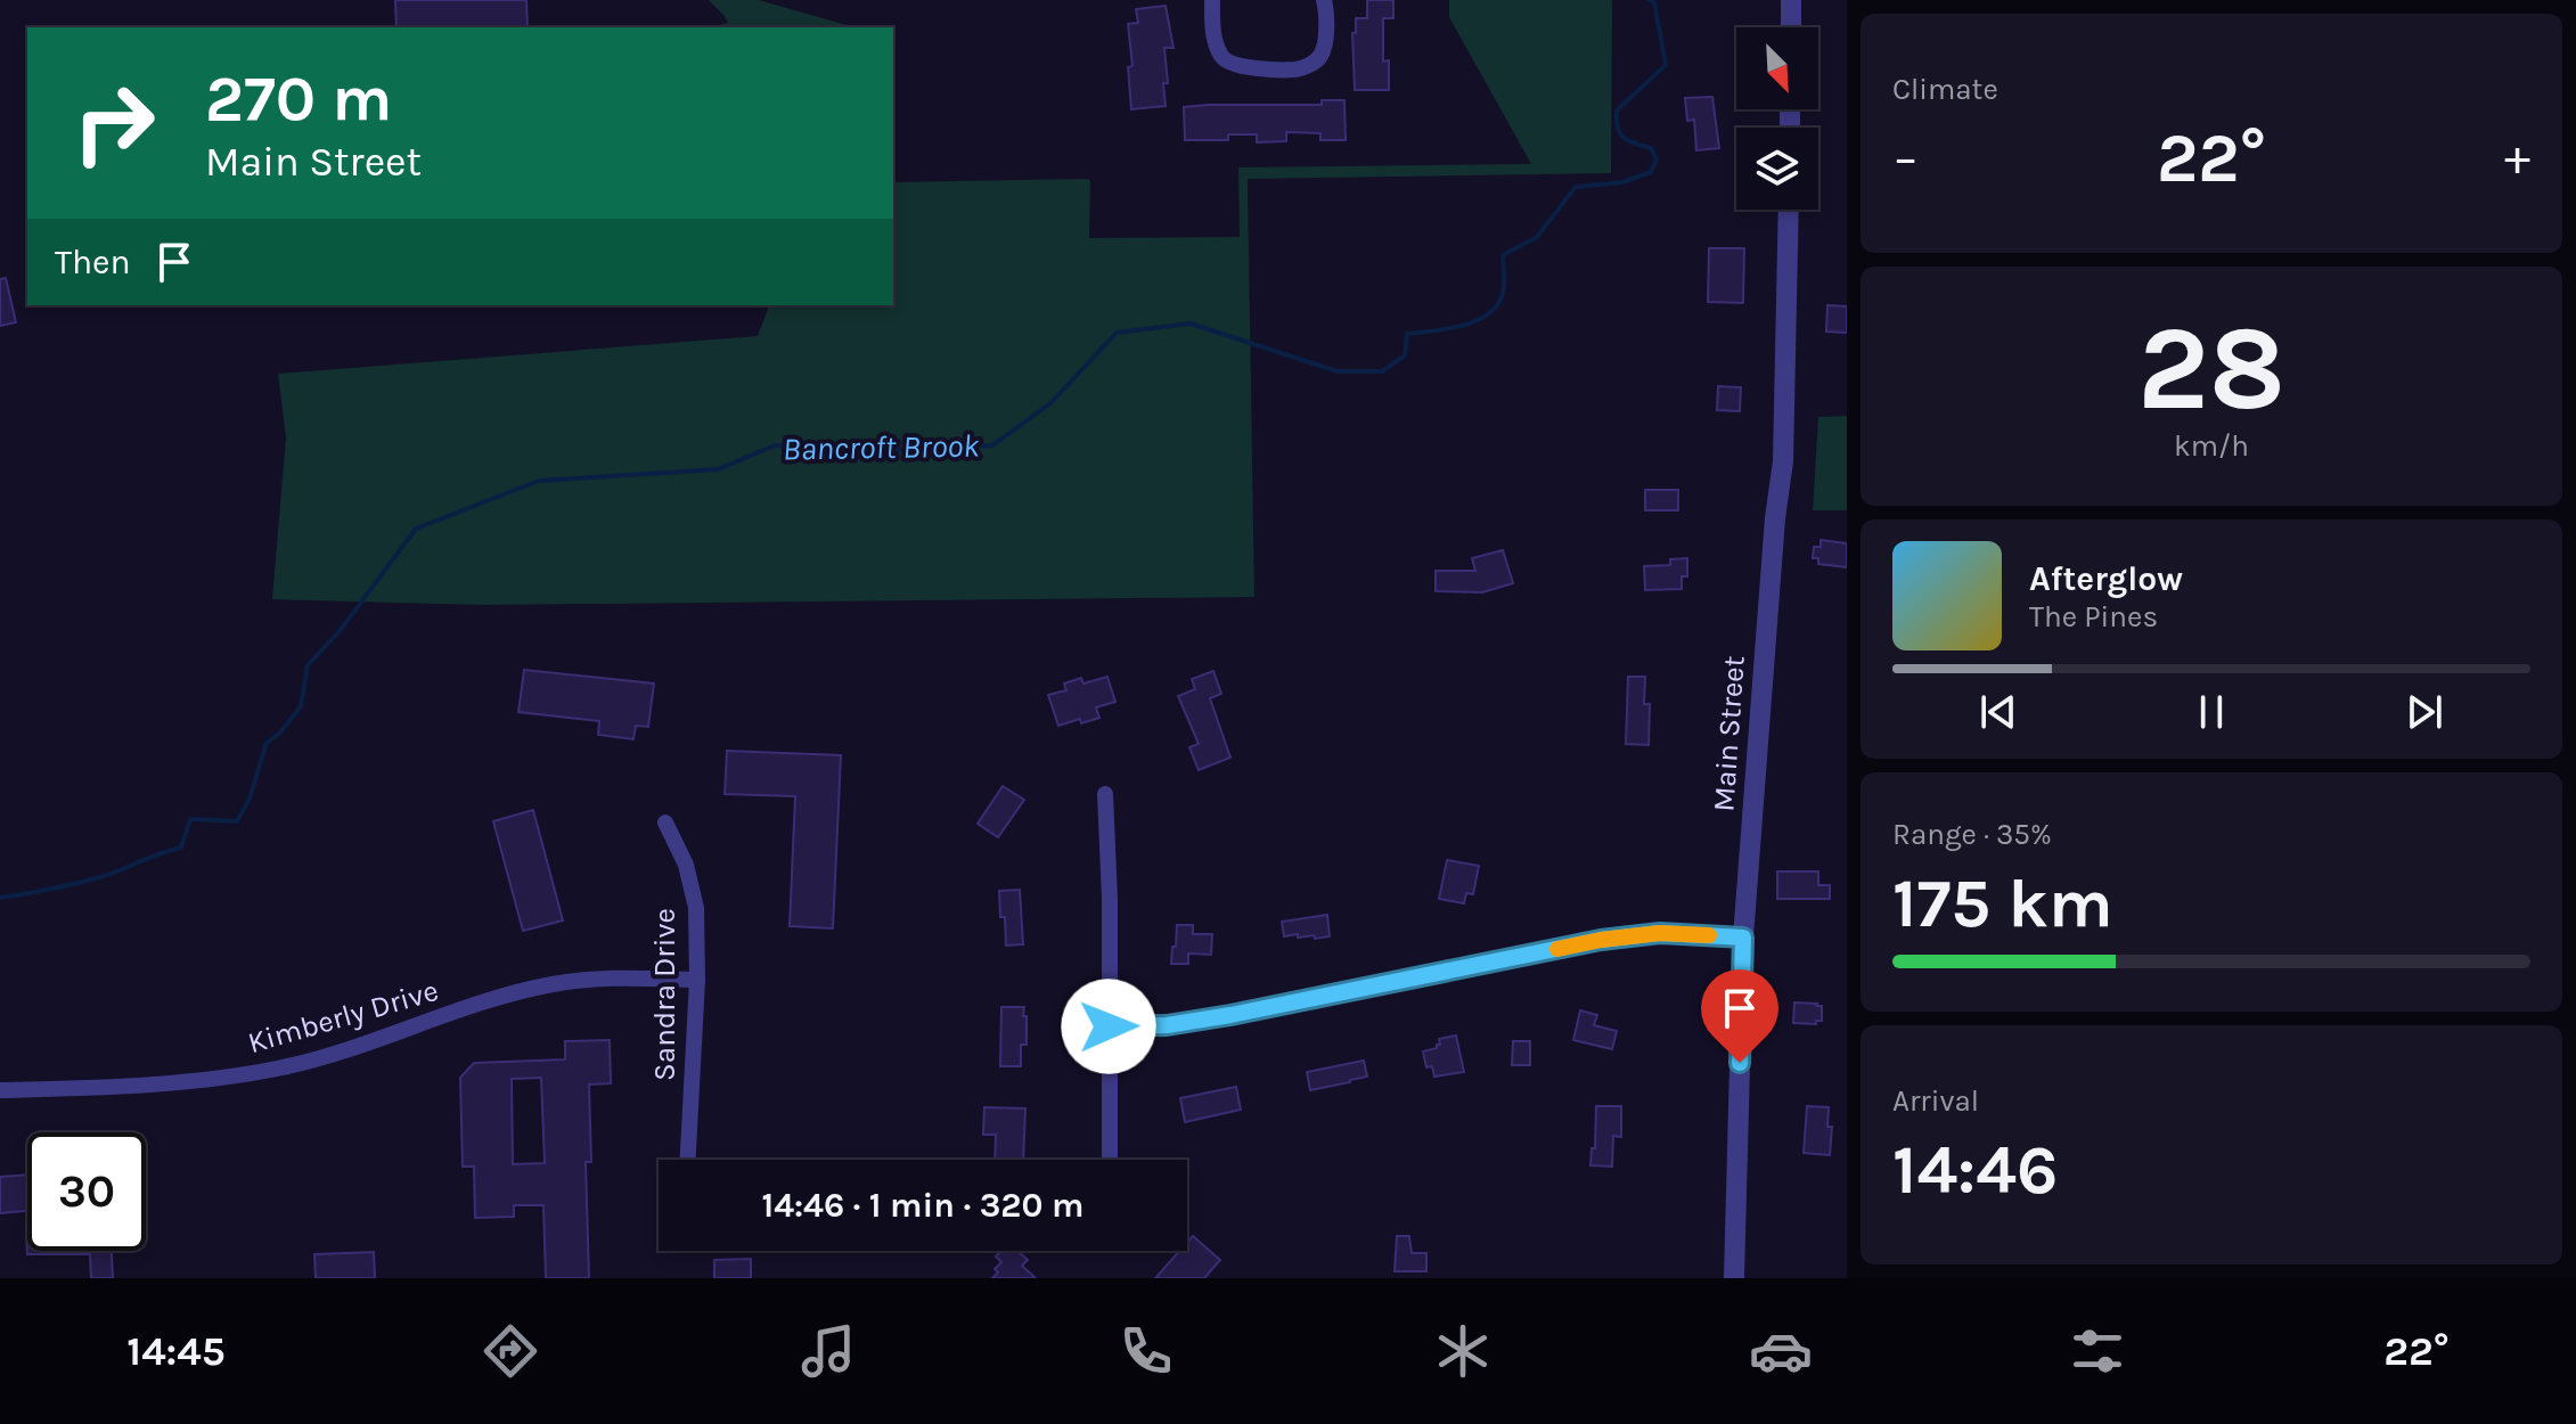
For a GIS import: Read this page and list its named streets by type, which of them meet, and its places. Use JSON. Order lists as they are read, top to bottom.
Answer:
{
  "streets": {
    "street": ["Main Street", "Sandra Drive", "Kimberly Drive"]
  },
  "crossings": [
    ["Sandra Drive", "Kimberly Drive"]
  ],
  "water": ["Bancroft Brook"],
  "north": "bottom right",
  "page": {
    "tile": [
      "Climate",
      ["28", "km/h"],
      ["Range · 35%", "175 km"],
      ["Arrival", "14:46"]
    ],
    "turn": ["270 m", "Main Street"],
    "heat": ["−", "22°", "+"],
    "then": "Then",
    "song": ["Afterglow", "The Pines"],
    "limit": "30",
    "trip": "14:46 · 1 min · 320 m",
    "tabs": ["14:45", "22°"]
  }
}
